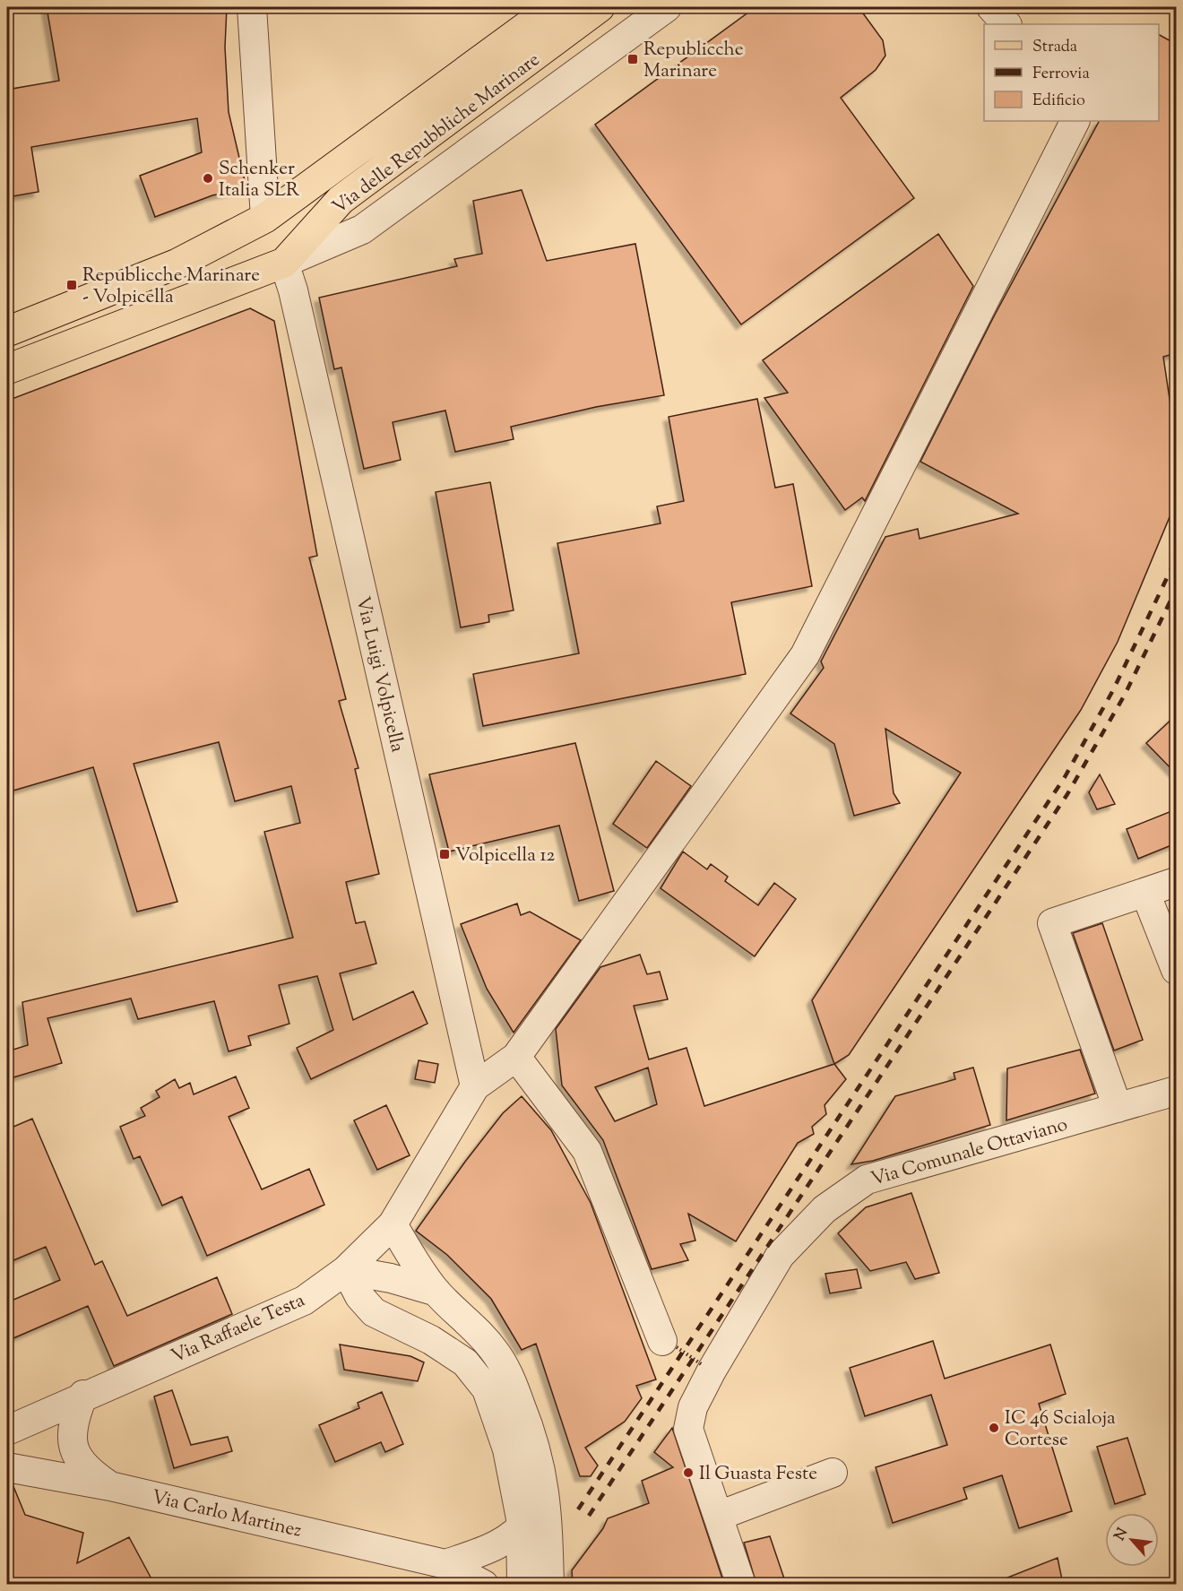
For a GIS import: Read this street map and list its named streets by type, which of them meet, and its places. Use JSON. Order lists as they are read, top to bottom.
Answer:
{
  "streets": {
    "main road": ["Via delle Repubbliche Marinare"],
    "street": [
      "Via Luigi Volpicella",
      "Via Comunale Ottaviano",
      "Via Raffaele Testa",
      "Via Carlo Martinez"
    ]
  },
  "crossings": [
    ["Via delle Repubbliche Marinare", "Via Luigi Volpicella"],
    ["Via Luigi Volpicella", "Via Raffaele Testa"]
  ],
  "places": {
    "transit": ["Republicche Marinare", "Republicche Marinare - Volpicella", "Volpicella 12"],
    "other": ["Schenker Italia SLR", "IC 46 Scialoja Cortese", "Il Guasta Feste"]
  },
  "legend": ["Strada", "Ferrovia", "Edificio"],
  "north": "top left"
}
